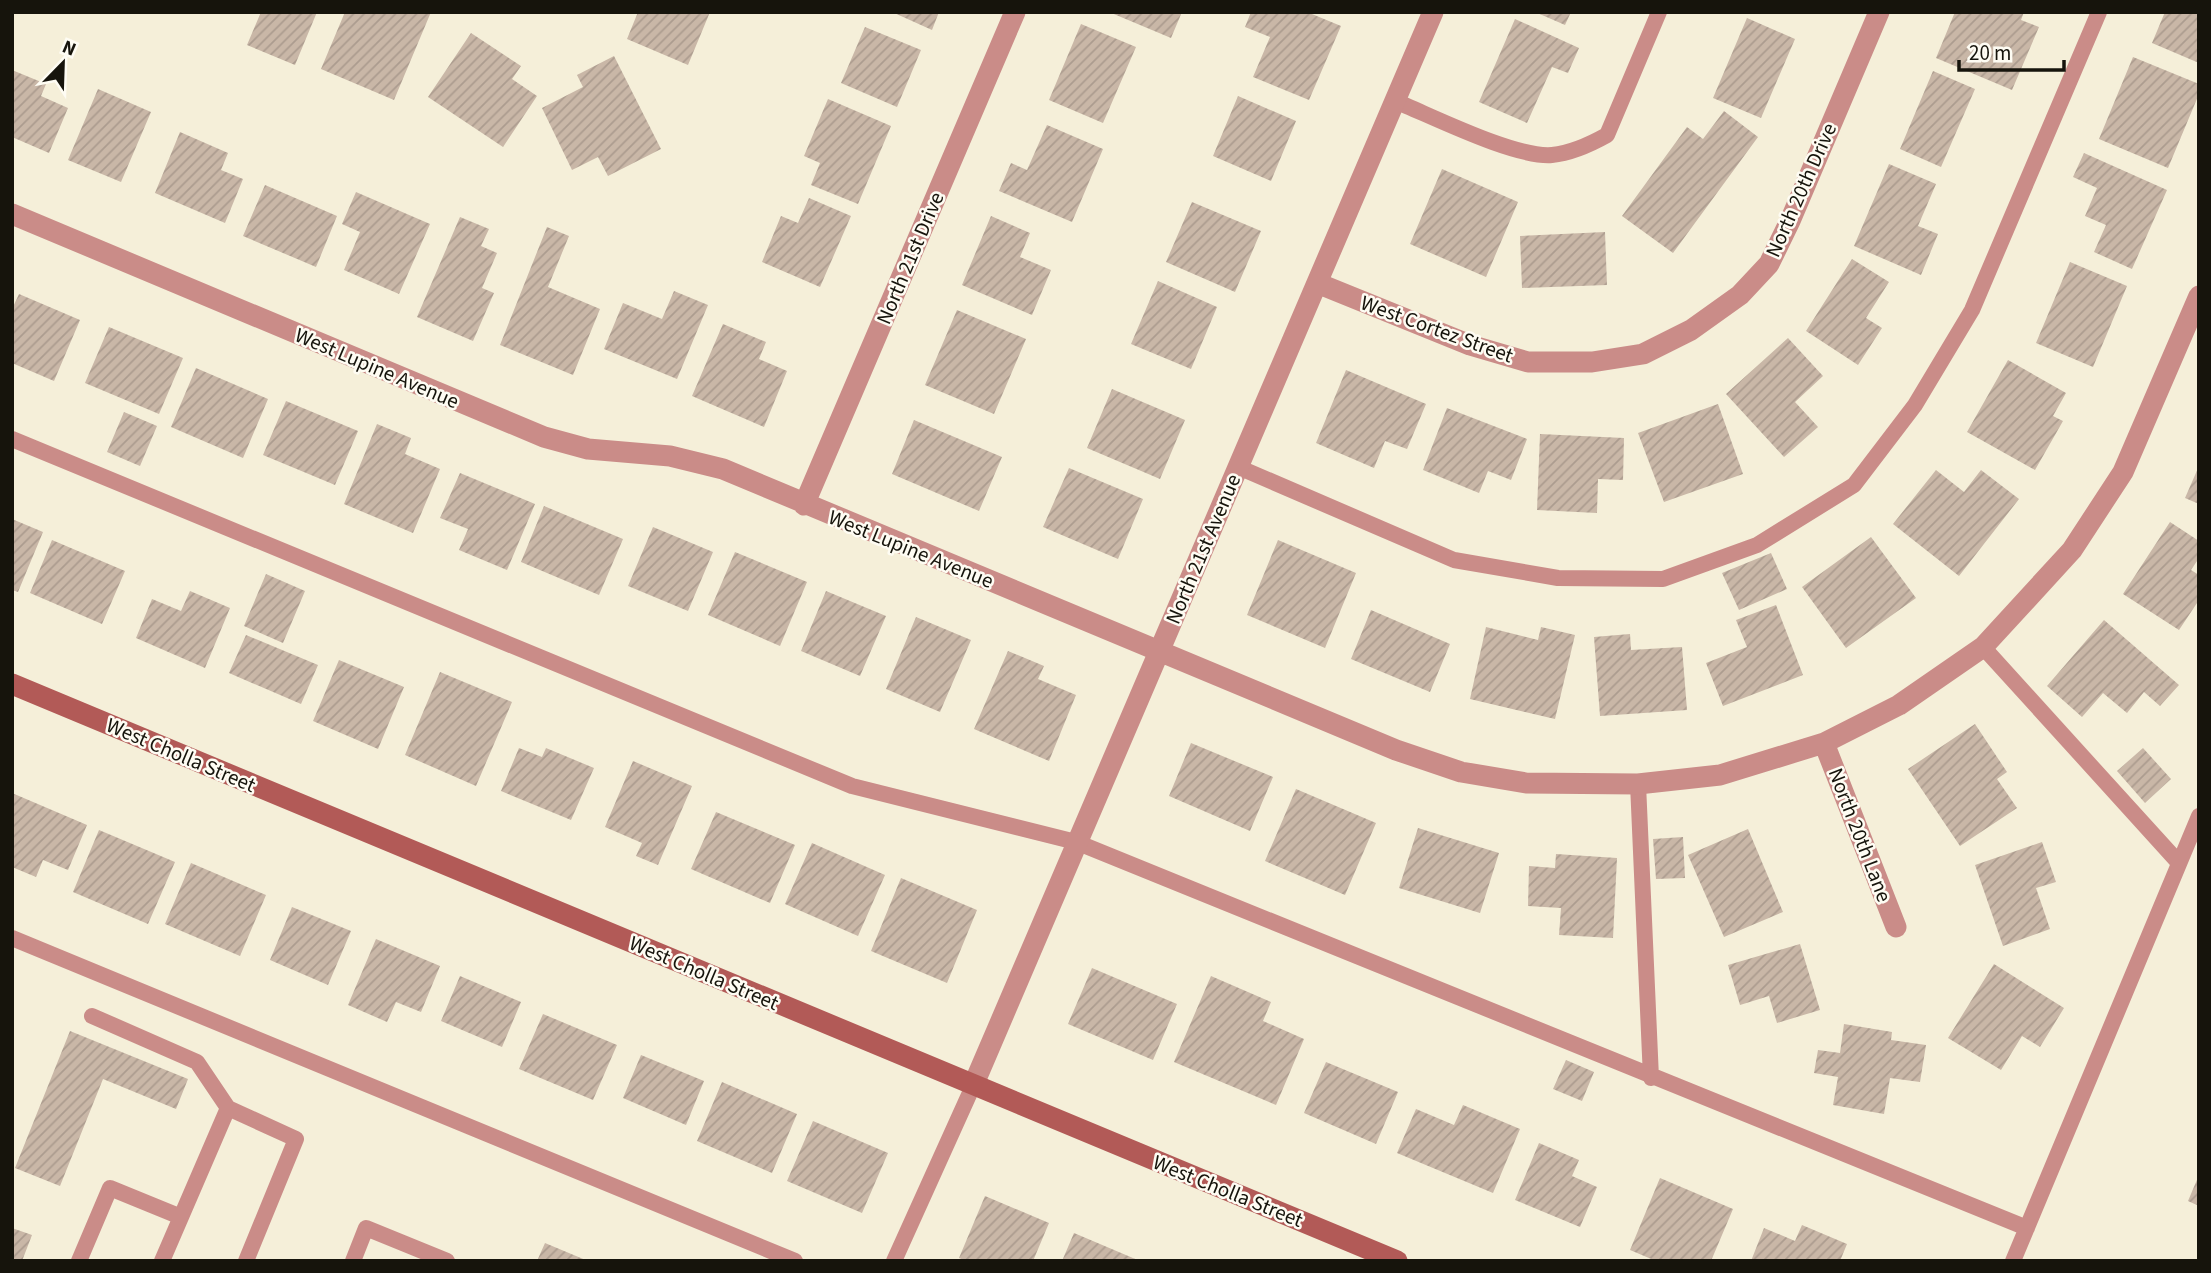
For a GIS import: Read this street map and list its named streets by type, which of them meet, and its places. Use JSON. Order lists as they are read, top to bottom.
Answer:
{
  "streets": {
    "street": [
      "North 20th Drive",
      "North 21st Drive",
      "West Cortez Street",
      "West Lupine Avenue",
      "North 21st Avenue",
      "West Cholla Street",
      "North 20th Lane"
    ]
  },
  "crossings": [
    ["North 20th Drive", "West Cortez Street"],
    ["North 21st Drive", "West Lupine Avenue"],
    ["West Cortez Street", "North 21st Avenue"],
    ["West Lupine Avenue", "North 21st Avenue"],
    ["West Lupine Avenue", "North 20th Lane"],
    ["North 21st Avenue", "West Cholla Street"]
  ],
  "scale_bar": "20 m",
  "north": "top right"
}
